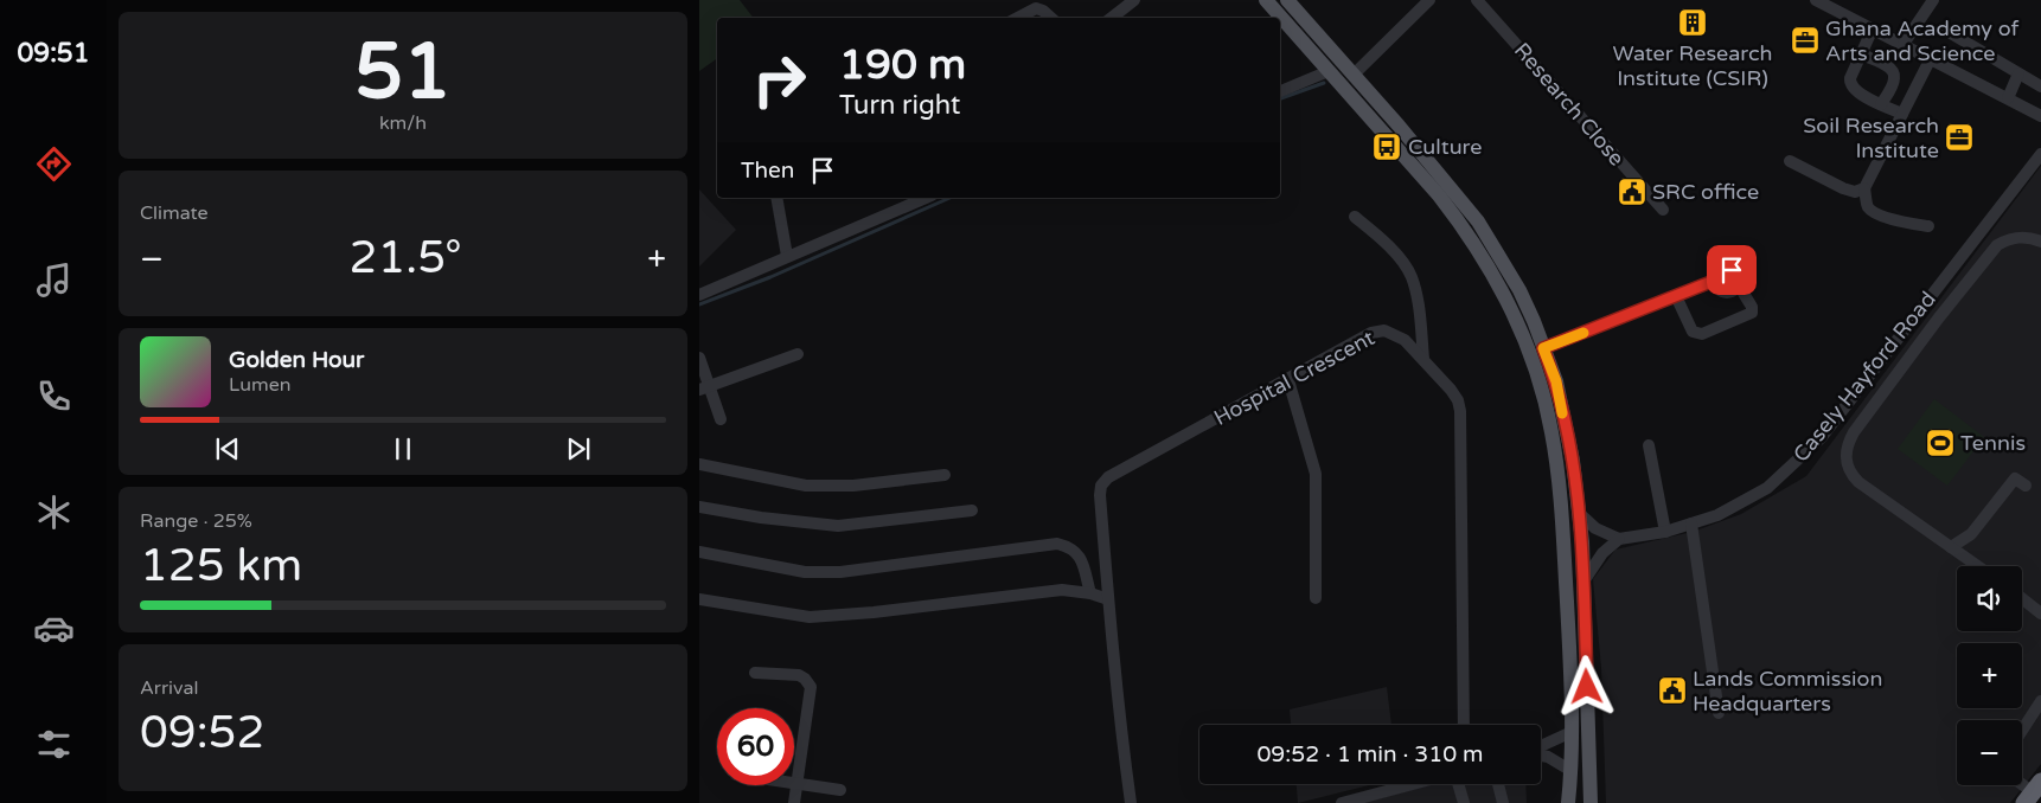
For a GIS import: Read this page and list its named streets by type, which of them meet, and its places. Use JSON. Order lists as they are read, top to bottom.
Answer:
{
  "streets": {
    "street": ["Research Close", "Casely Hayford Road", "Hospital Crescent"]
  },
  "places": {
    "building": ["Water Research Institute (CSIR)"],
    "office": ["Ghana Academy of Arts and Science", "Soil Research Institute"],
    "bus stop": ["Culture"],
    "public building": ["SRC office", "Lands Commission Headquarters"],
    "sports": ["Tennis"]
  },
  "page": {
    "tabs": "09:51",
    "tile": [
      ["51", "km/h"],
      "Climate",
      ["Range · 25%", "125 km"],
      ["Arrival", "09:52"]
    ],
    "turn": ["190 m", "Turn right"],
    "then": "Then",
    "heat": ["−", "21.5°", "+"],
    "song": ["Golden Hour", "Lumen"],
    "map_buttons": ["+", "−"],
    "limit": "60",
    "trip": "09:52 · 1 min · 310 m"
  }
}
